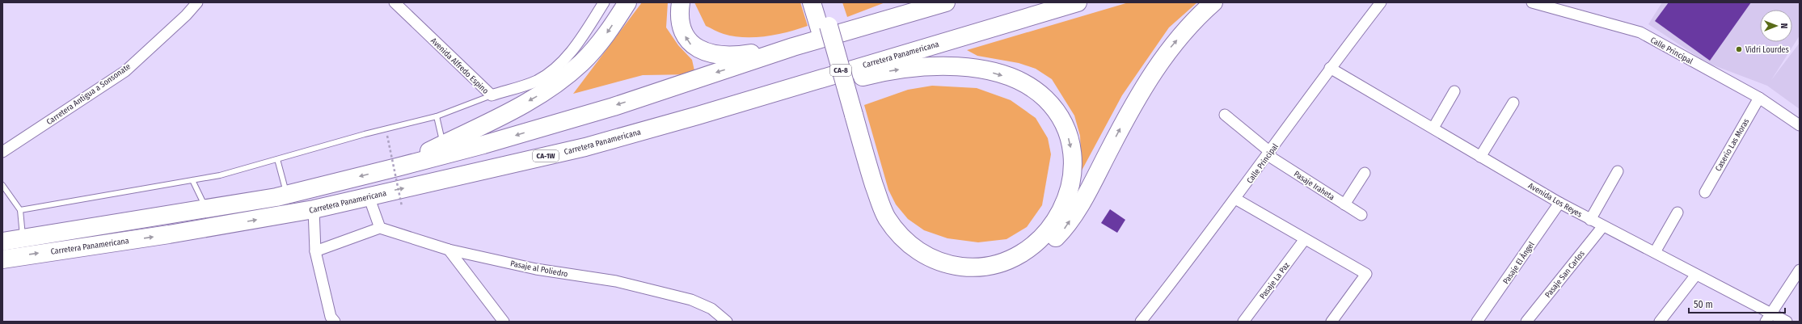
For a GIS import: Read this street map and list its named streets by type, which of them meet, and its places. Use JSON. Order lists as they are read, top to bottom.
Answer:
{
  "streets": {
    "highway": ["Carretera Panamericana", "CA-8", "CA-1W"],
    "street": [
      "Calle Principal",
      "Avenida Alfredo Espino",
      "Carretera Antigua a Sonsonate",
      "Caserío Las Moras",
      "Pasaje Iraheta",
      "Avenida Los Reyes",
      "Pasaje El Ángel",
      "Pasaje al Poliedro",
      "Pasaje San Carlos",
      "Pasaje La Paz"
    ]
  },
  "crossings": [
    ["Calle Principal", "Caserío Las Moras"],
    ["Calle Principal", "Pasaje Iraheta"],
    ["Calle Principal", "Avenida Los Reyes"],
    ["Avenida Los Reyes", "Pasaje El Ángel"],
    ["Avenida Los Reyes", "Pasaje San Carlos"]
  ],
  "places": ["Vidri Lourdes"],
  "scale_bar": "50 m",
  "north": "right"
}
